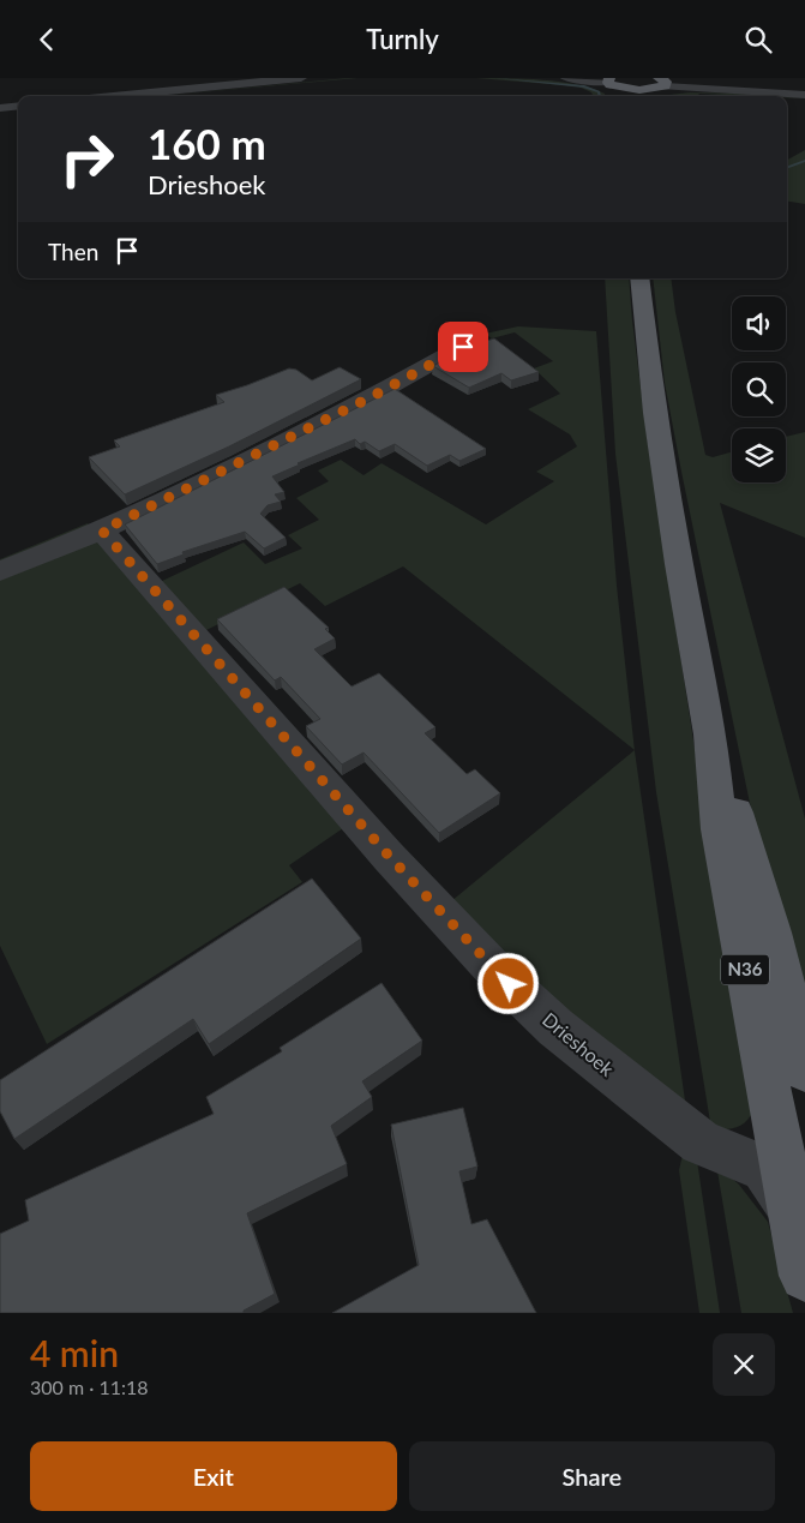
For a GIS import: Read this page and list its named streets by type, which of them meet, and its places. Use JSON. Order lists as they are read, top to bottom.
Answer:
{
  "streets": {
    "main road": ["N36"],
    "street": ["Drieshoek"]
  },
  "crossings": [
    ["N36", "Drieshoek"]
  ],
  "page": {
    "header": "Turnly",
    "turn": ["160 m", "Drieshoek"],
    "then": "Then",
    "heading": ["4 min", "300 m · 11:18"],
    "buttons": ["Exit", "Share"]
  }
}
